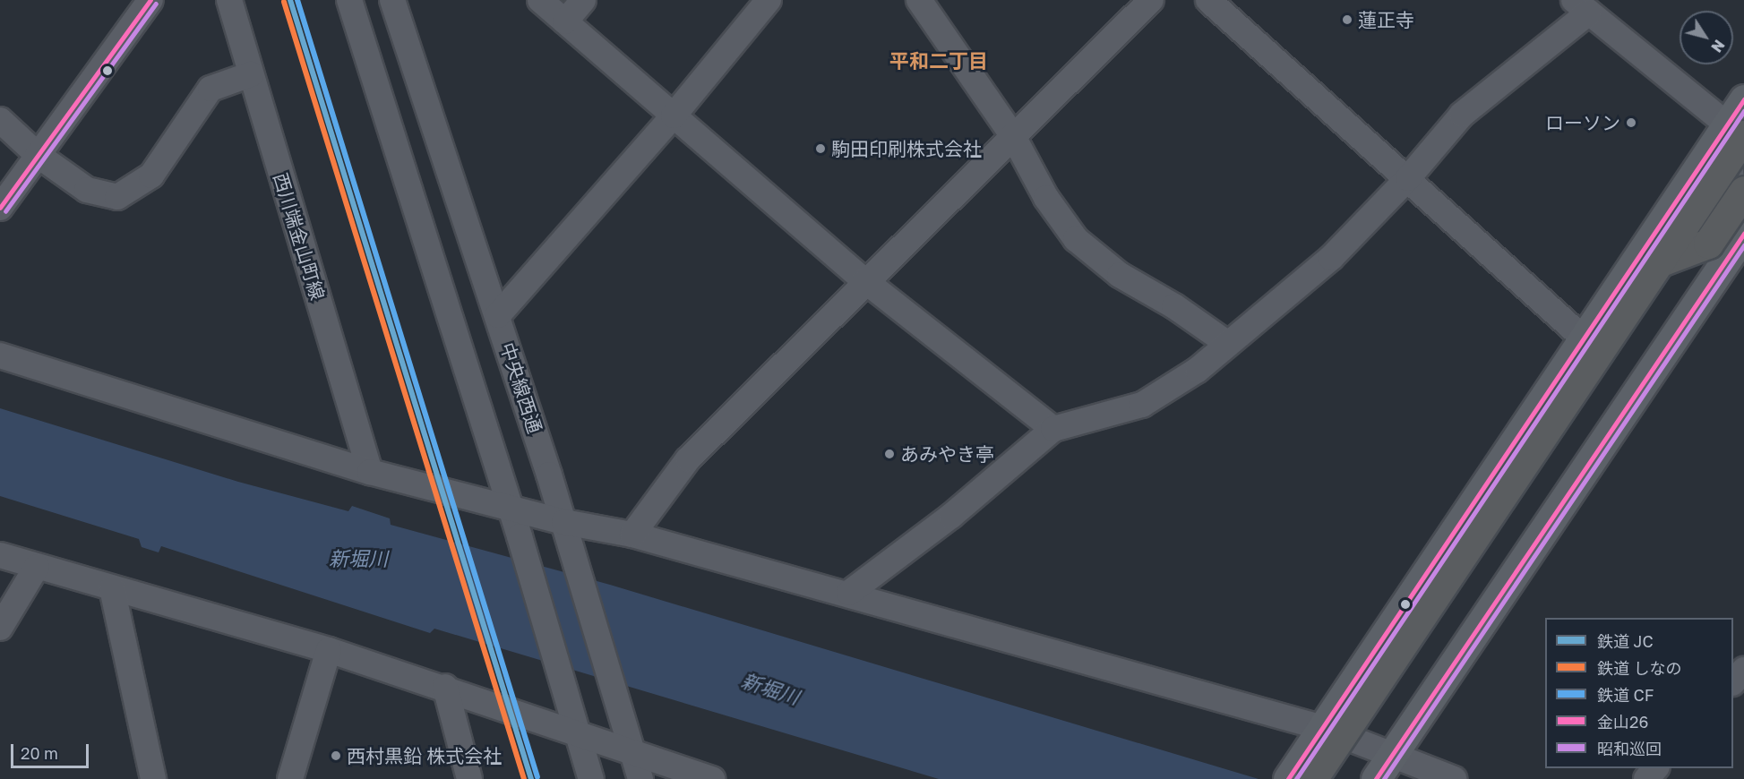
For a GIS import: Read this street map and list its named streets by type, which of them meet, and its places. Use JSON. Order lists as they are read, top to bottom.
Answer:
{
  "streets": {
    "street": ["西川端金山町線", "中央線西通"]
  },
  "districts": ["平和二丁目"],
  "water": ["新堀川"],
  "places": [
    "蓮正寺",
    "ローソン",
    "駒田印刷株式会社",
    "あみやき亭",
    "西村黒鉛 株式会社"
  ],
  "lines": [
    "rail line JC",
    "rail line CF",
    "transit line 金山26",
    "rail line しなの",
    "transit line 昭和巡回"
  ],
  "legend": [
    "鉄道 JC",
    "鉄道 しなの",
    "鉄道 CF",
    "金山26",
    "昭和巡回"
  ],
  "scale_bar": "20 m",
  "north": "bottom right"
}
